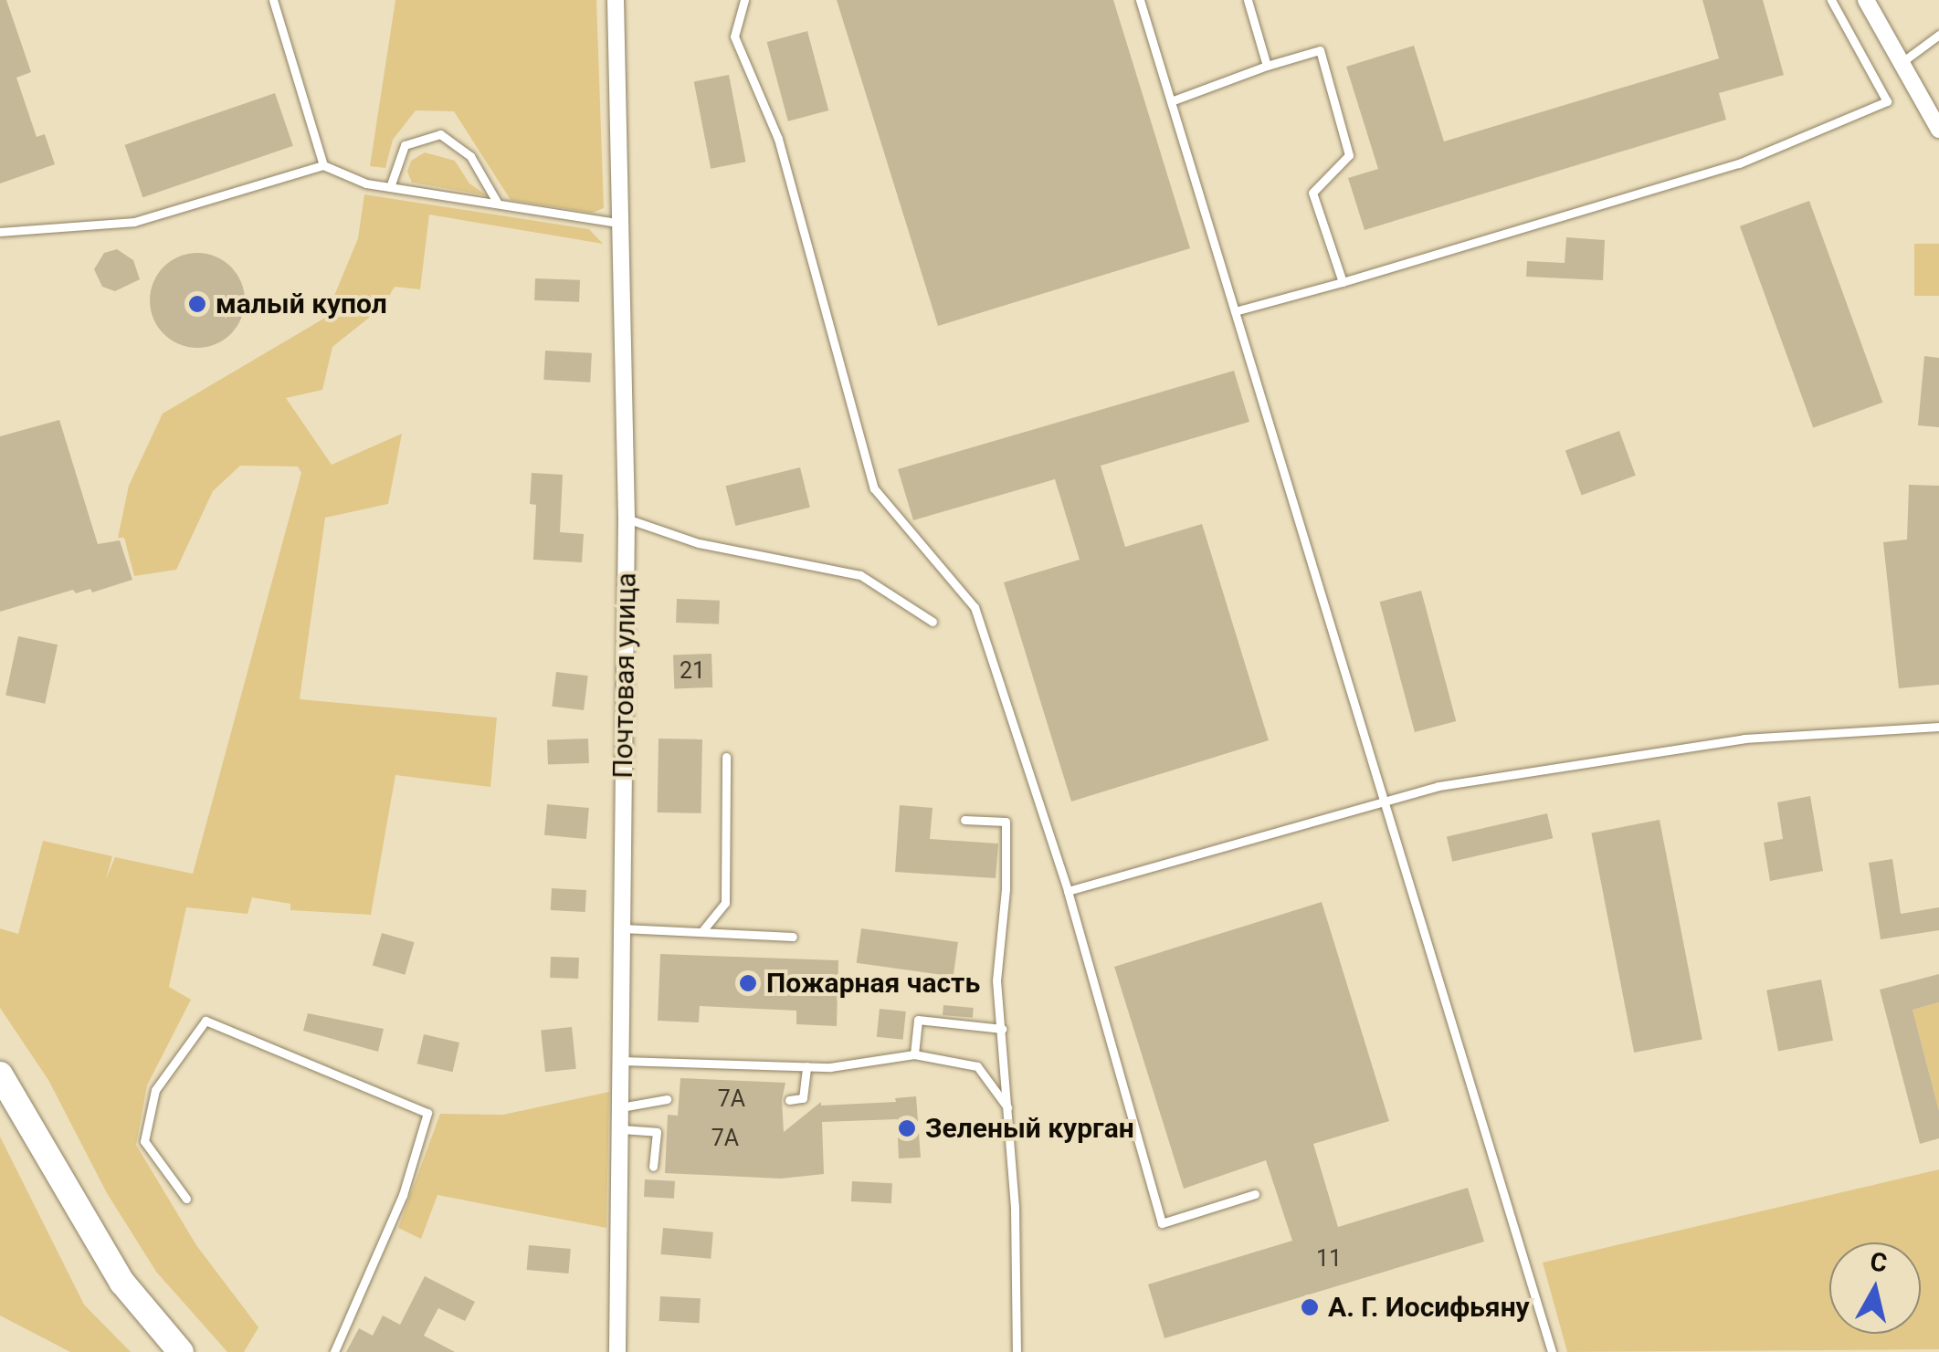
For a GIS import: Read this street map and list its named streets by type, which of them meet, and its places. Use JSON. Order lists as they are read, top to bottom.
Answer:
{
  "streets": {
    "street": ["Почтовая улица"]
  },
  "places": [
    "малый купол",
    "Пожарная часть",
    "Зеленый курган",
    "А. Г. Иосифьяну"
  ],
  "house_numbers": [
    "21",
    "7А",
    "7А",
    "11"
  ],
  "north": "top"
}
